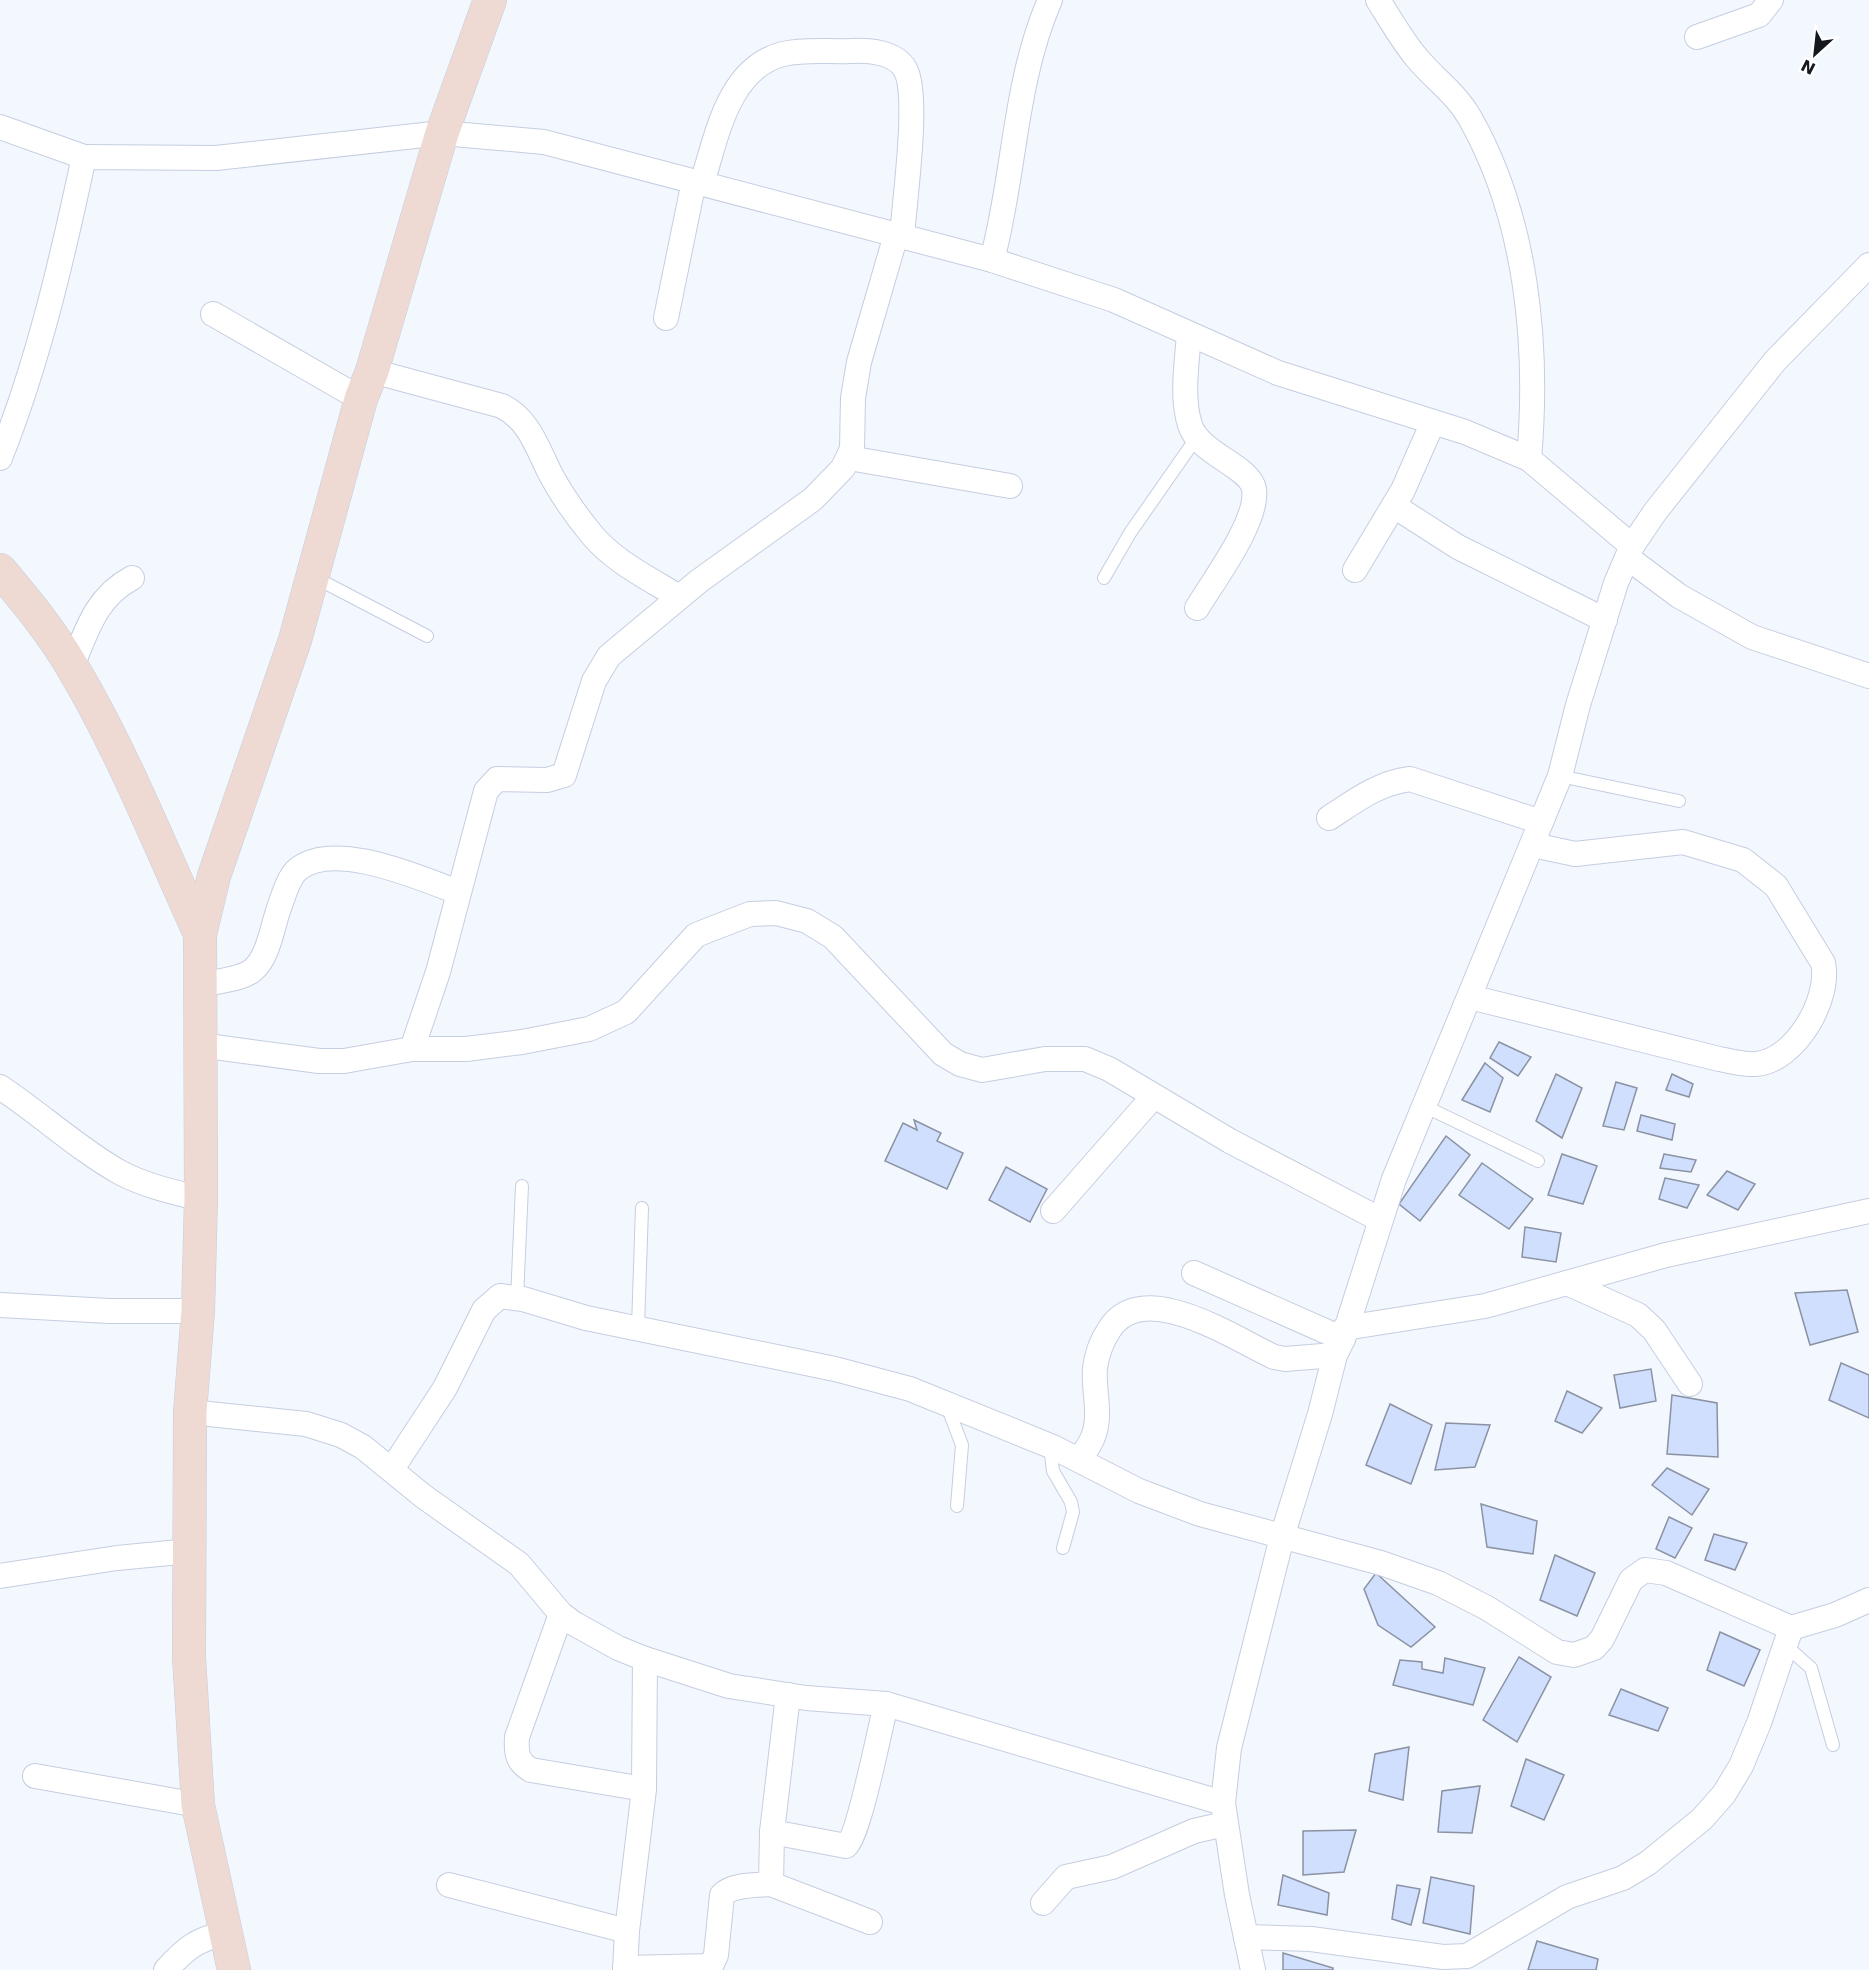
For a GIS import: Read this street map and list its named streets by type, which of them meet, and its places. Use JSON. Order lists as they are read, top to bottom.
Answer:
{
  "north": "bottom left"
}
